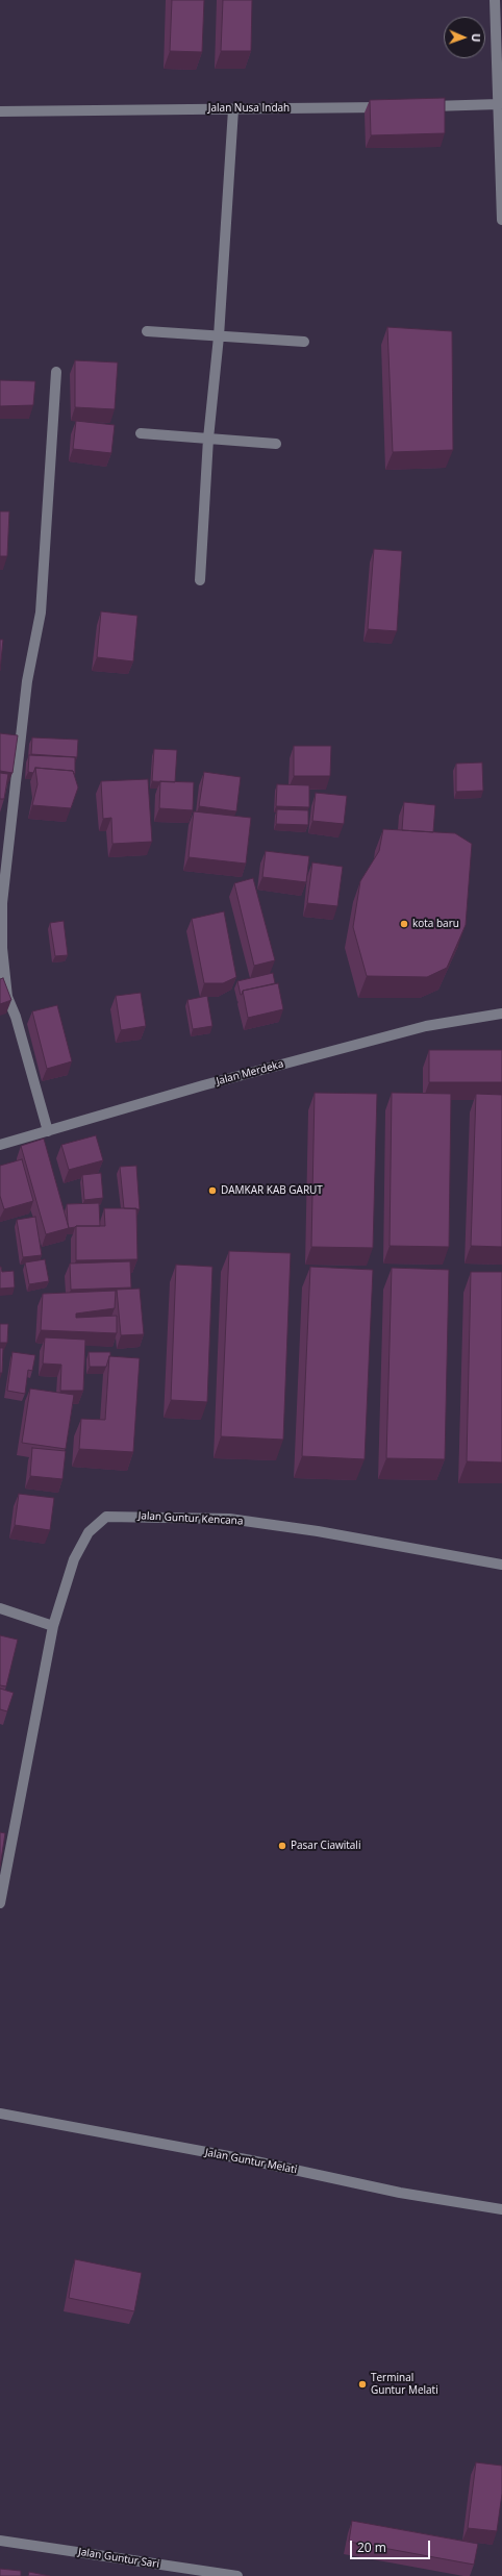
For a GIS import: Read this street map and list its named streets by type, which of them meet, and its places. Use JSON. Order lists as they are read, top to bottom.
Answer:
{
  "streets": {
    "street": [
      "Jalan Nusa Indah",
      "Jalan Merdeka",
      "Jalan Guntur Kencana",
      "Jalan Guntur Melati",
      "Jalan Guntur Sari"
    ]
  },
  "places": [
    "kota baru",
    "DAMKAR KAB GARUT",
    "Pasar Ciawitali",
    "Terminal Guntur Melati"
  ],
  "scale_bar": "20 m",
  "north": "right"
}
